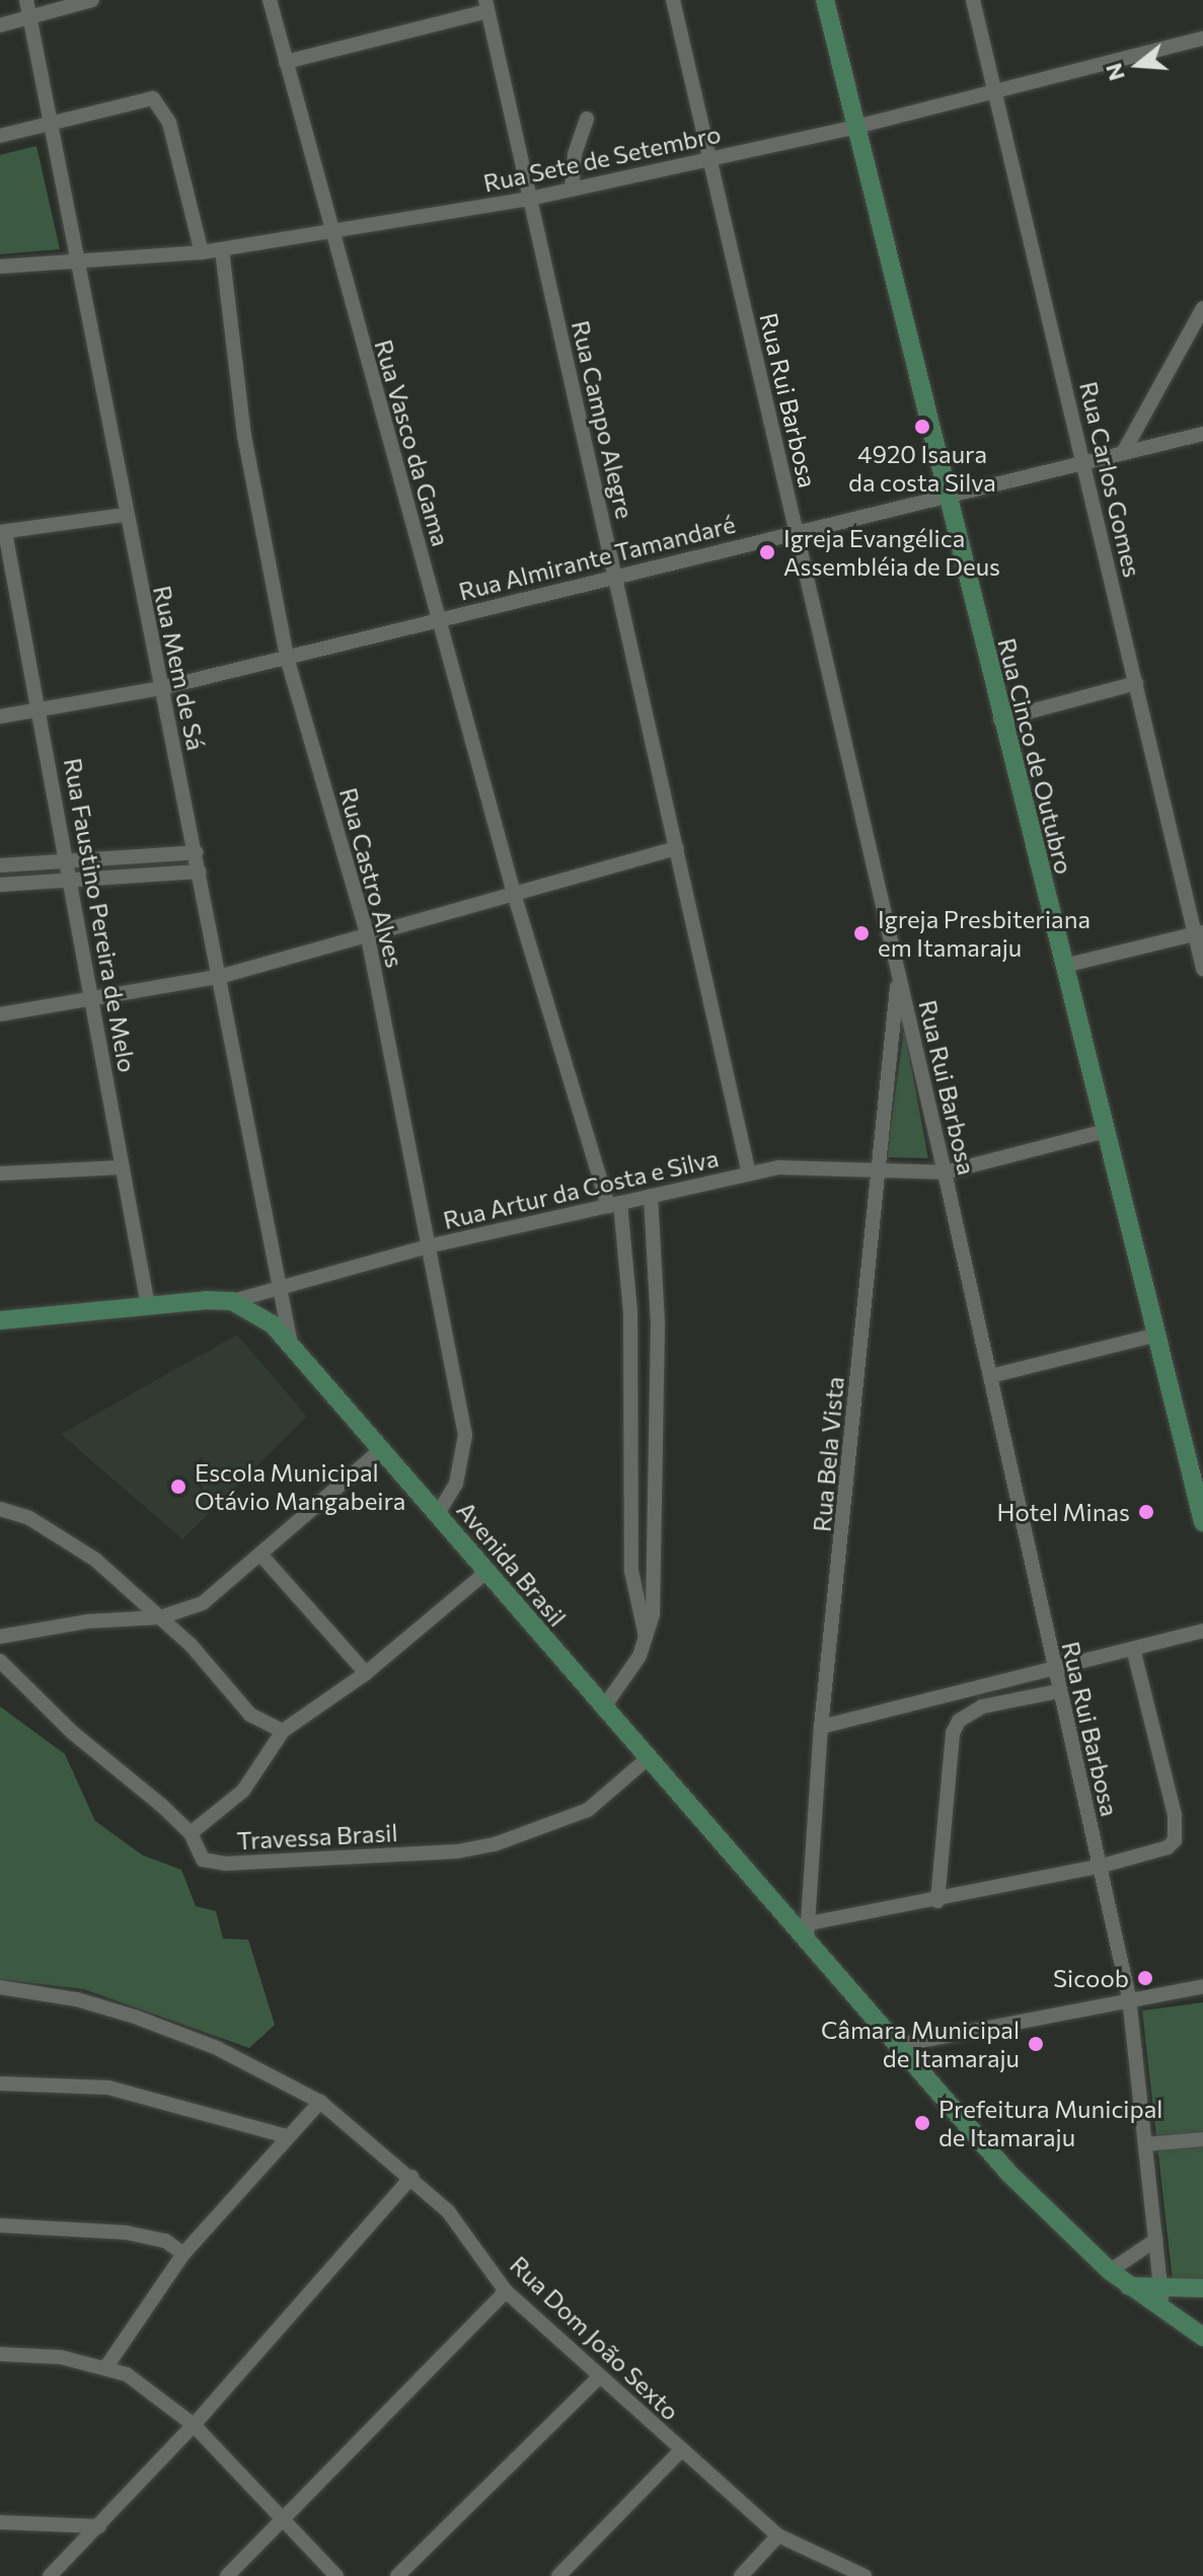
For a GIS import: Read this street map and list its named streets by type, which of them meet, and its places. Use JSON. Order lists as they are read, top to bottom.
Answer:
{
  "streets": {
    "street": [
      "Rua Sete de Setembro",
      "Rua Rui Barbosa",
      "Rua Campo Alegre",
      "Rua Vasco da Gama",
      "Rua Carlos Gomes",
      "Rua Almirante Tamandaré",
      "Rua Mem de Sá",
      "Rua Cinco de Outubro",
      "Rua Castro Alves",
      "Rua Faustino Pereira de Melo",
      "Rua Artur da Costa e Silva",
      "Rua Bela Vista",
      "Avenida Brasil",
      "Travessa Brasil",
      "Rua Dom João Sexto"
    ]
  },
  "crossings": [
    ["Rua Sete de Setembro", "Rua Rui Barbosa"],
    ["Rua Sete de Setembro", "Rua Campo Alegre"],
    ["Rua Sete de Setembro", "Rua Vasco da Gama"],
    ["Rua Sete de Setembro", "Rua Carlos Gomes"],
    ["Rua Sete de Setembro", "Rua Mem de Sá"],
    ["Rua Sete de Setembro", "Rua Cinco de Outubro"],
    ["Rua Sete de Setembro", "Rua Castro Alves"],
    ["Rua Rui Barbosa", "Rua Almirante Tamandaré"],
    ["Rua Rui Barbosa", "Rua Artur da Costa e Silva"],
    ["Rua Rui Barbosa", "Rua Bela Vista"],
    ["Rua Rui Barbosa", "Avenida Brasil"],
    ["Rua Campo Alegre", "Rua Almirante Tamandaré"],
    ["Rua Campo Alegre", "Rua Artur da Costa e Silva"],
    ["Rua Vasco da Gama", "Rua Almirante Tamandaré"],
    ["Rua Vasco da Gama", "Rua Artur da Costa e Silva"],
    ["Rua Carlos Gomes", "Rua Almirante Tamandaré"],
    ["Rua Almirante Tamandaré", "Rua Mem de Sá"],
    ["Rua Almirante Tamandaré", "Rua Cinco de Outubro"],
    ["Rua Almirante Tamandaré", "Rua Castro Alves"],
    ["Rua Almirante Tamandaré", "Rua Faustino Pereira de Melo"],
    ["Rua Mem de Sá", "Rua Artur da Costa e Silva"],
    ["Rua Mem de Sá", "Avenida Brasil"],
    ["Rua Cinco de Outubro", "Rua Artur da Costa e Silva"],
    ["Rua Castro Alves", "Rua Artur da Costa e Silva"],
    ["Rua Castro Alves", "Avenida Brasil"],
    ["Rua Artur da Costa e Silva", "Rua Bela Vista"],
    ["Rua Artur da Costa e Silva", "Avenida Brasil"],
    ["Rua Bela Vista", "Avenida Brasil"],
    ["Avenida Brasil", "Travessa Brasil"]
  ],
  "places": [
    "4920 Isaura da costa Silva",
    "Igreja Evangélica Assembléia de Deus",
    "Igreja Presbiteriana em Itamaraju",
    "Escola Municipal Otávio Mangabeira",
    "Hotel Minas",
    "Sicoob",
    "Câmara Municipal de Itamaraju",
    "Prefeitura Municipal de Itamaraju"
  ],
  "north": "left"
}
